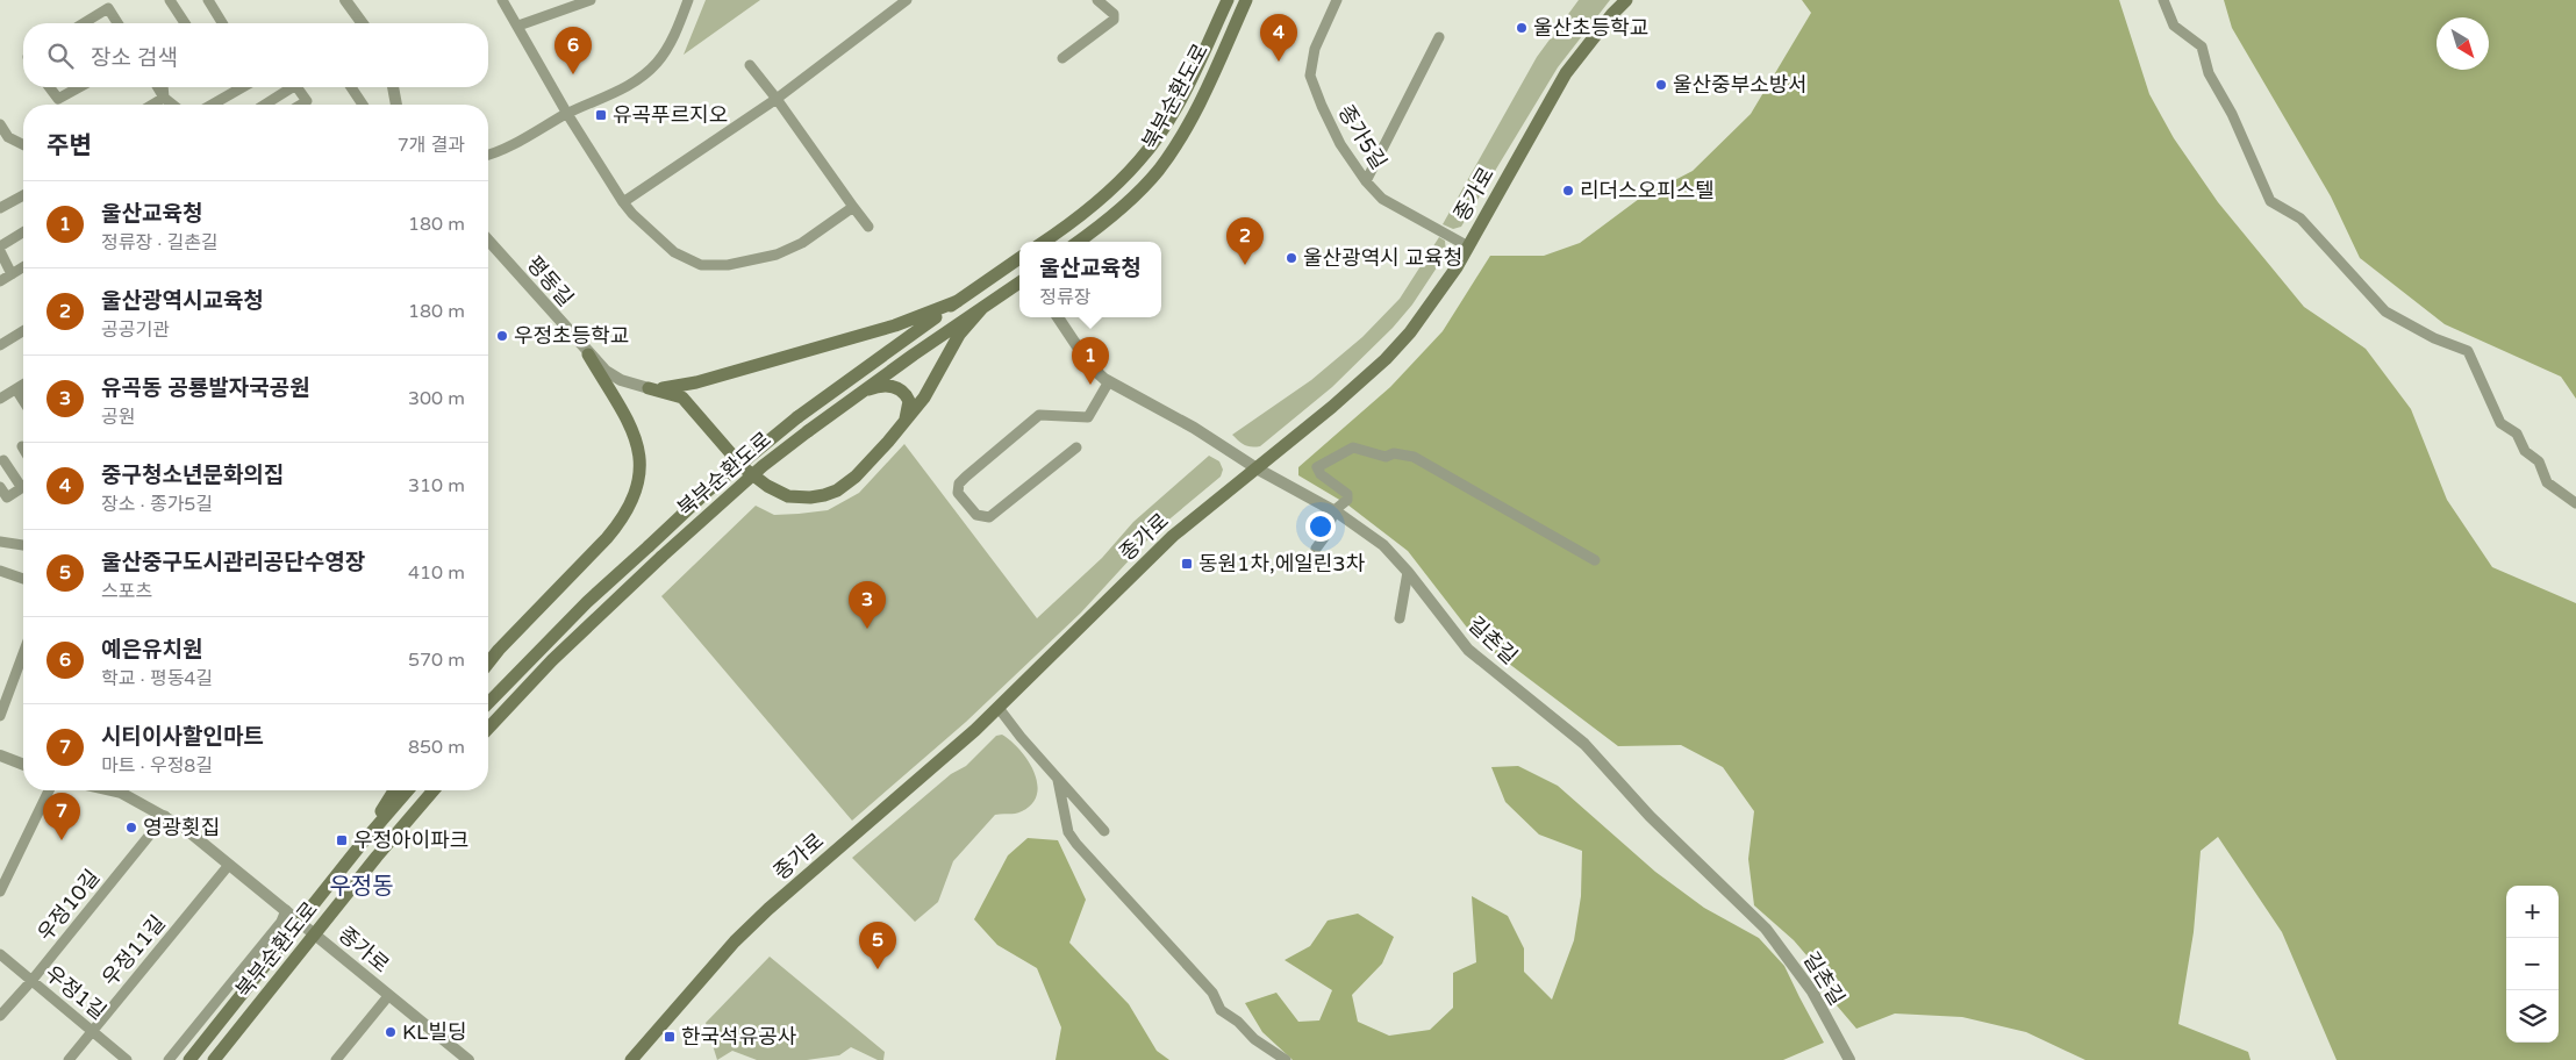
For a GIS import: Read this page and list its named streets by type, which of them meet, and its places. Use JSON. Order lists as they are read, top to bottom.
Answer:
{
  "streets": {
    "main road": ["북부순환도로", "종가로"],
    "street": [
      "종가5길",
      "평동길",
      "길촌길",
      "우정10길",
      "우정11길",
      "우정1길"
    ]
  },
  "crossings": [
    ["북부순환도로", "종가로"],
    ["종가5길", "종가로"],
    ["종가로", "길촌길"],
    ["종가로", "우정10길"],
    ["종가로", "우정11길"],
    ["우정10길", "우정1길"],
    ["우정11길", "우정1길"]
  ],
  "districts": ["우정동"],
  "places": {
    "other": [
      "울산초등학교",
      "울산중부소방서",
      "리더스오피스텔",
      "울산광역시 교육청",
      "우정초등학교",
      "영광횟집",
      "KL빌딩"
    ],
    "transit": [
      "유곡푸르지오",
      "동원1차,에일린3차",
      "우정아이파크",
      "한국석유공사"
    ]
  },
  "north": "bottom right",
  "page": {
    "pins": [
      "4",
      "6",
      "2",
      "1",
      "3",
      "7",
      "5"
    ],
    "search": "장소 검색",
    "heading": ["주변", "7개 결과"],
    "list": [
      {
        "mark": "1",
        "name": "울산교육청",
        "note": "정류장 · 길촌길",
        "value": "180 m"
      },
      {
        "mark": "2",
        "name": "울산광역시교육청",
        "note": "공공기관",
        "value": "180 m"
      },
      {
        "mark": "3",
        "name": "유곡동 공룡발자국공원",
        "note": "공원",
        "value": "300 m"
      },
      {
        "mark": "4",
        "name": "중구청소년문화의집",
        "note": "장소 · 종가5길",
        "value": "310 m"
      },
      {
        "mark": "5",
        "name": "울산중구도시관리공단수영장",
        "note": "스포츠",
        "value": "410 m"
      },
      {
        "mark": "6",
        "name": "예은유치원",
        "note": "학교 · 평동4길",
        "value": "570 m"
      },
      {
        "mark": "7",
        "name": "시티이사할인마트",
        "note": "마트 · 우정8길",
        "value": "850 m"
      }
    ],
    "popup": ["울산교육청", "정류장"],
    "map_buttons": ["+", "−"]
  }
}
